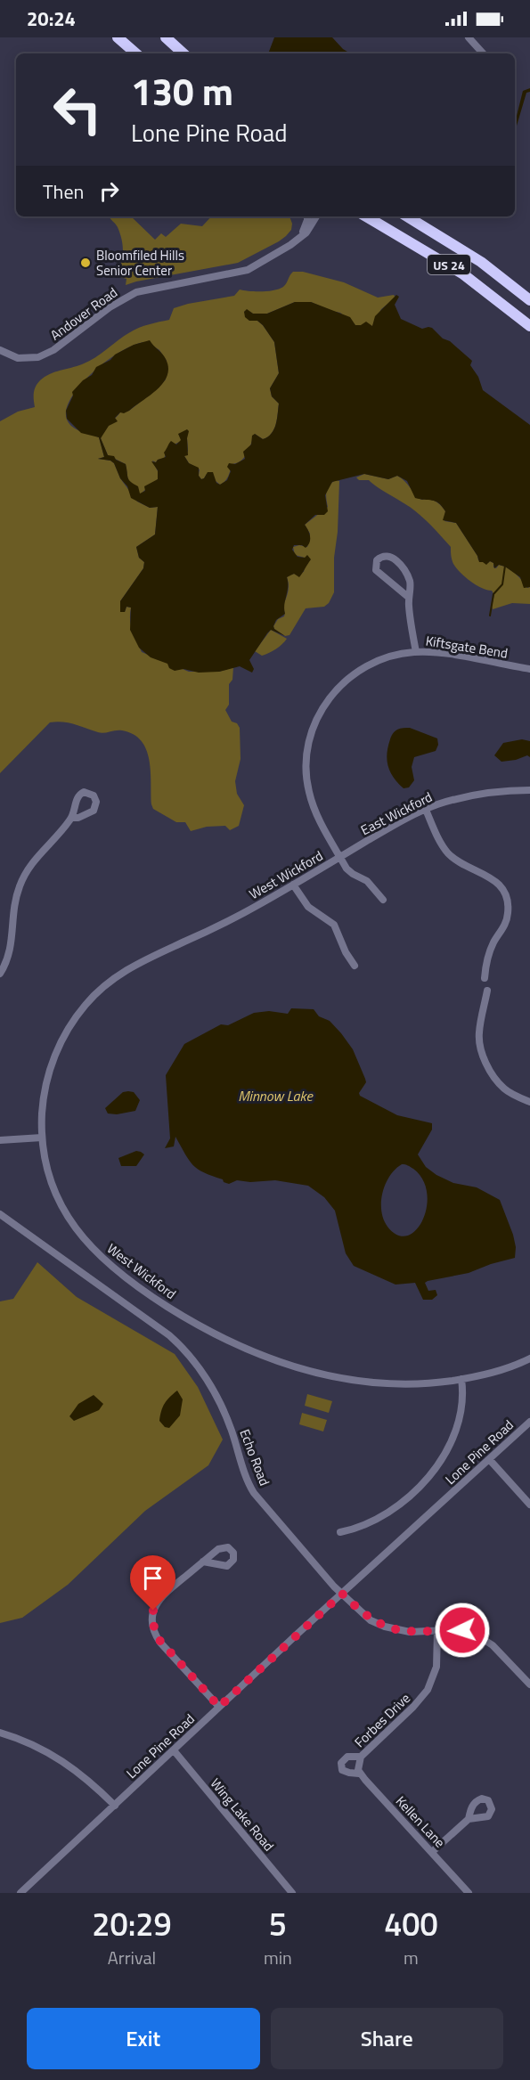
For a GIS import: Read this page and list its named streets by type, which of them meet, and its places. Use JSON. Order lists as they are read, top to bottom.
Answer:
{
  "streets": {
    "highway": ["US 24"],
    "street": [
      "Andover Road",
      "Kiftsgate Bend",
      "East Wickford",
      "West Wickford",
      "Lone Pine Road",
      "Echo Road",
      "Forbes Drive",
      "Wing Lake Road",
      "Kellen Lane"
    ]
  },
  "crossings": [
    ["Kiftsgate Bend", "East Wickford"],
    ["Kiftsgate Bend", "West Wickford"],
    ["East Wickford", "West Wickford"],
    ["Lone Pine Road", "Echo Road"],
    ["Lone Pine Road", "Wing Lake Road"],
    ["Echo Road", "Forbes Drive"],
    ["Forbes Drive", "Kellen Lane"]
  ],
  "water": ["Minnow Lake"],
  "places": ["Bloomfiled Hills Senior Center"],
  "page": {
    "status": "20:24",
    "turn": ["130 m", "Lone Pine Road"],
    "then": "Then",
    "eta": [
      "20:29",
      "Arrival",
      "5",
      "min",
      "400",
      "m"
    ],
    "buttons": ["Exit", "Share"]
  }
}
